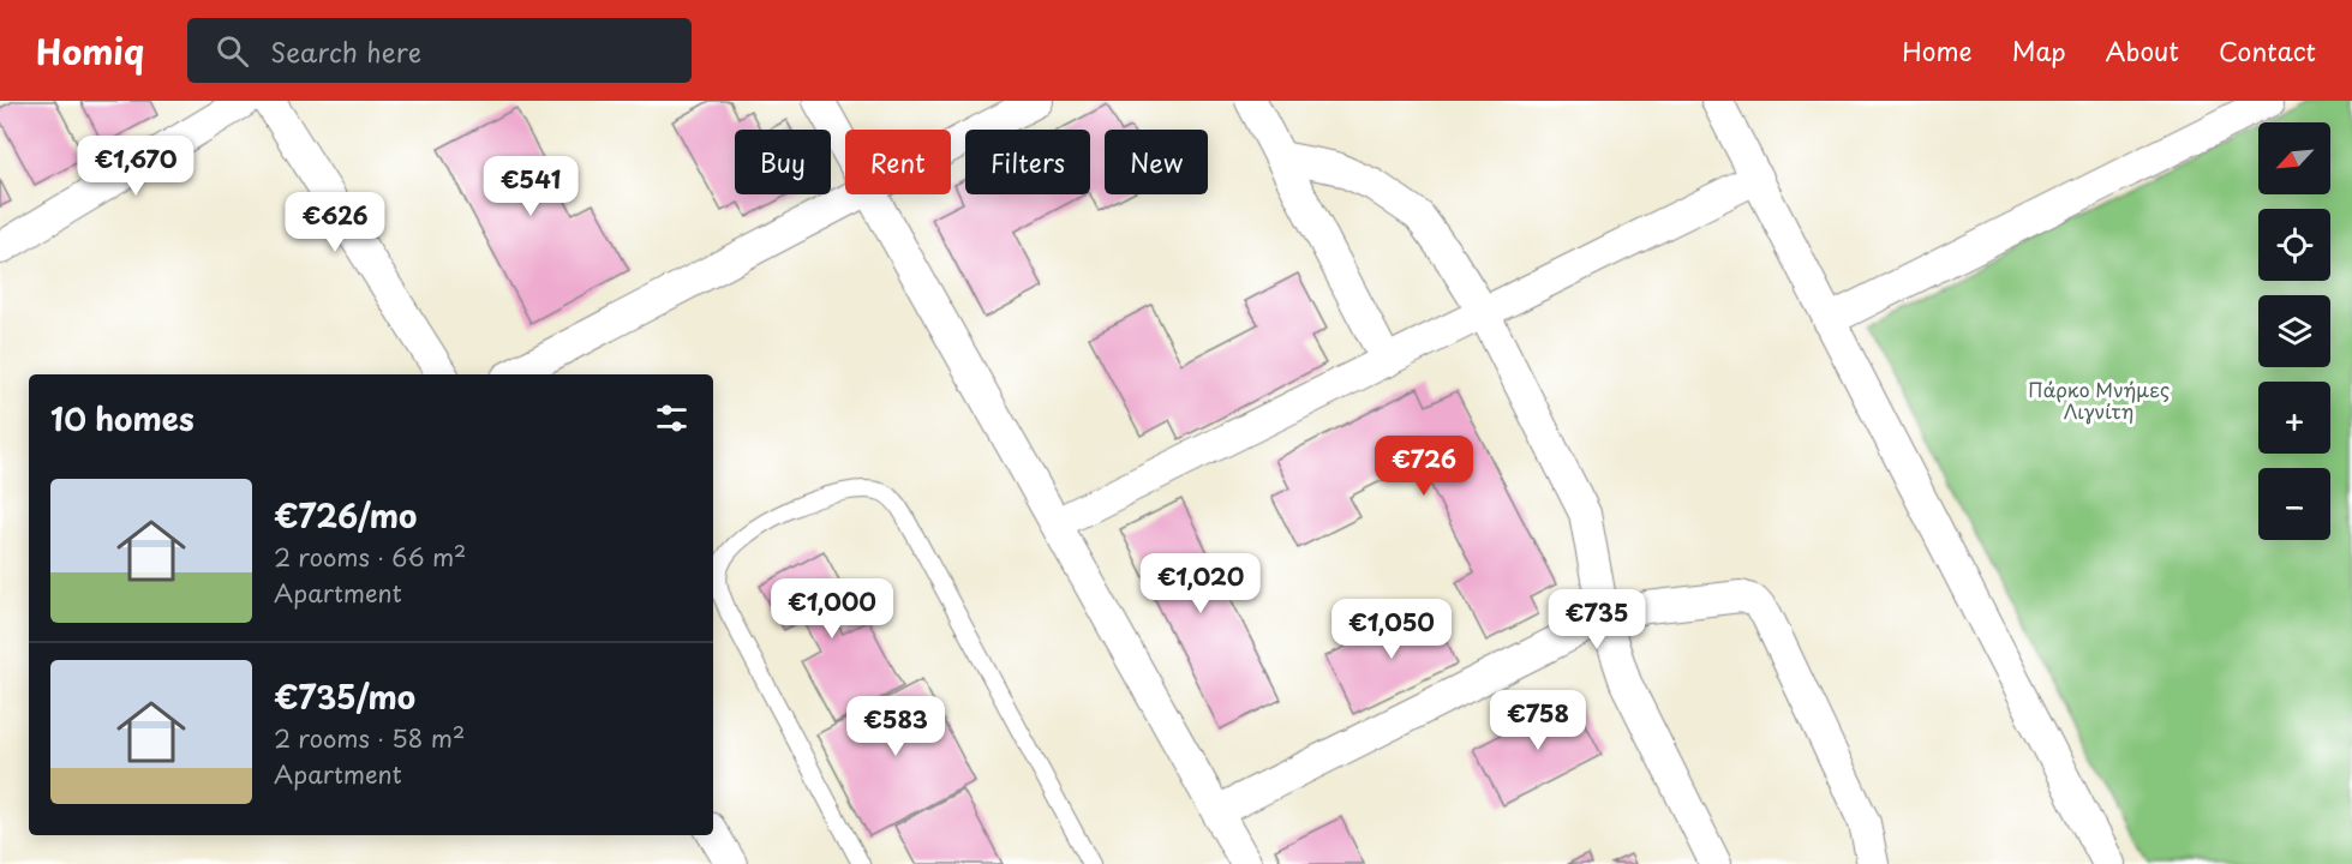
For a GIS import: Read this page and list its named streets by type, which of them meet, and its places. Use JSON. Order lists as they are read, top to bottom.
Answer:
{
  "parks": ["Πάρκο Μνήμες Λιγνίτη"],
  "north": "bottom left",
  "page": {
    "header": "Homiq",
    "search": "Search here",
    "nav": [
      "Home",
      "Map",
      "About",
      "Contact"
    ],
    "map_buttons": ["+", "−"],
    "chip": [
      "Buy",
      "Rent",
      "Filters",
      "New"
    ],
    "price": [
      "€1,670",
      "€541",
      "€626",
      "€726",
      "€1,020",
      "€1,000",
      "€735",
      "€1,050",
      "€758",
      "€583"
    ],
    "heading": "10 homes",
    "list": [
      {
        "name": "€726/mo",
        "note": "2 rooms · 66 m² · Apartment"
      },
      {
        "name": "€735/mo",
        "note": "2 rooms · 58 m² · Apartment"
      }
    ]
  }
}
